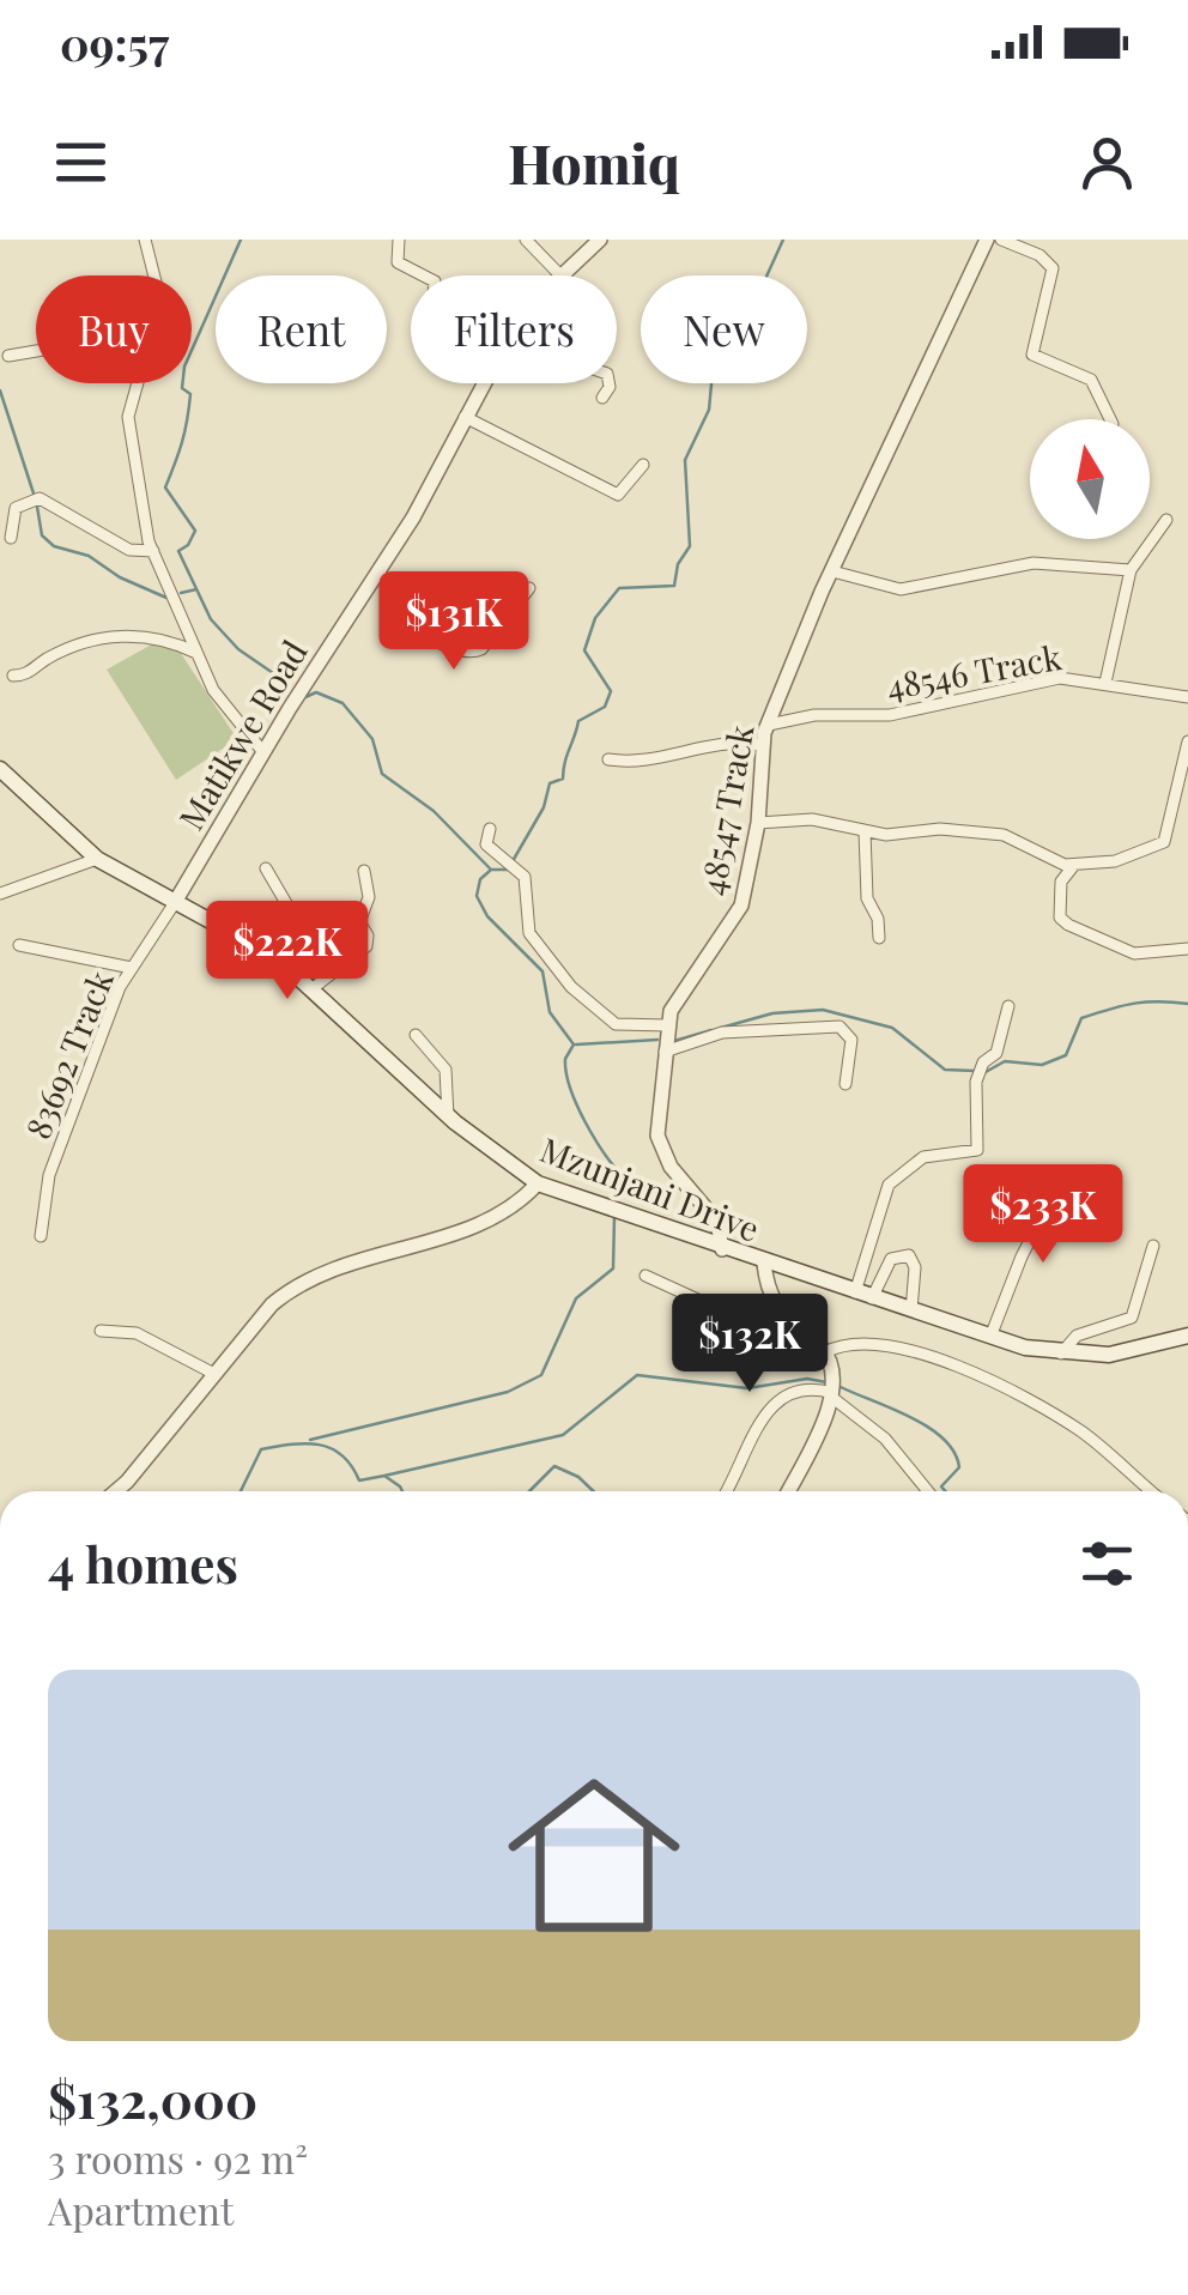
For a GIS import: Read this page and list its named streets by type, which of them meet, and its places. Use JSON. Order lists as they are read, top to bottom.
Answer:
{
  "streets": {
    "main road": ["Mzunjani Drive"],
    "street": [
      "48546 Track",
      "Matikwe Road",
      "48547 Track",
      "83692 Track"
    ]
  },
  "crossings": [
    ["48546 Track", "48547 Track"],
    ["Matikwe Road", "83692 Track"],
    ["Matikwe Road", "Mzunjani Drive"],
    ["48547 Track", "Mzunjani Drive"],
    ["83692 Track", "Mzunjani Drive"]
  ],
  "north": "top",
  "page": {
    "status": "09:57",
    "header": "Homiq",
    "chip": [
      "Buy",
      "Rent",
      "Filters",
      "New"
    ],
    "price": [
      "$131K",
      "$222K",
      "$233K",
      "$132K"
    ],
    "heading": "4 homes",
    "list": [
      {
        "name": "$132,000",
        "note": "3 rooms · 92 m² · Apartment"
      }
    ]
  }
}
